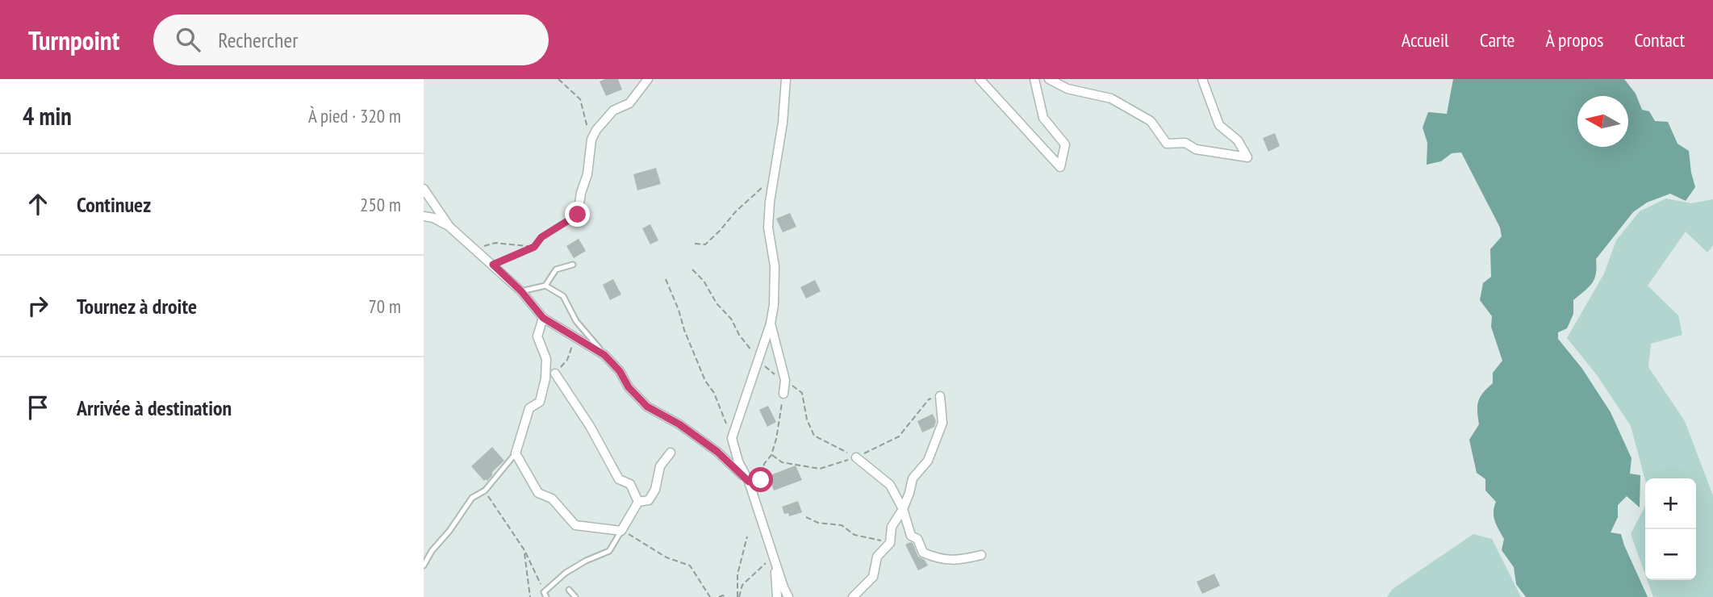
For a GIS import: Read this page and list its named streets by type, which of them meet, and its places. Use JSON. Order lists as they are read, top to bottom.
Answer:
{
  "north": "left",
  "page": {
    "header": "Turnpoint",
    "search": "Rechercher",
    "nav": [
      "Accueil",
      "Carte",
      "À propos",
      "Contact"
    ],
    "heading": ["4 min", "À pied · 320 m"],
    "list": [
      ["Continuez", "250 m"],
      ["Tournez à droite", "70 m"],
      "Arrivée à destination"
    ],
    "map_buttons": ["+", "−"]
  }
}
